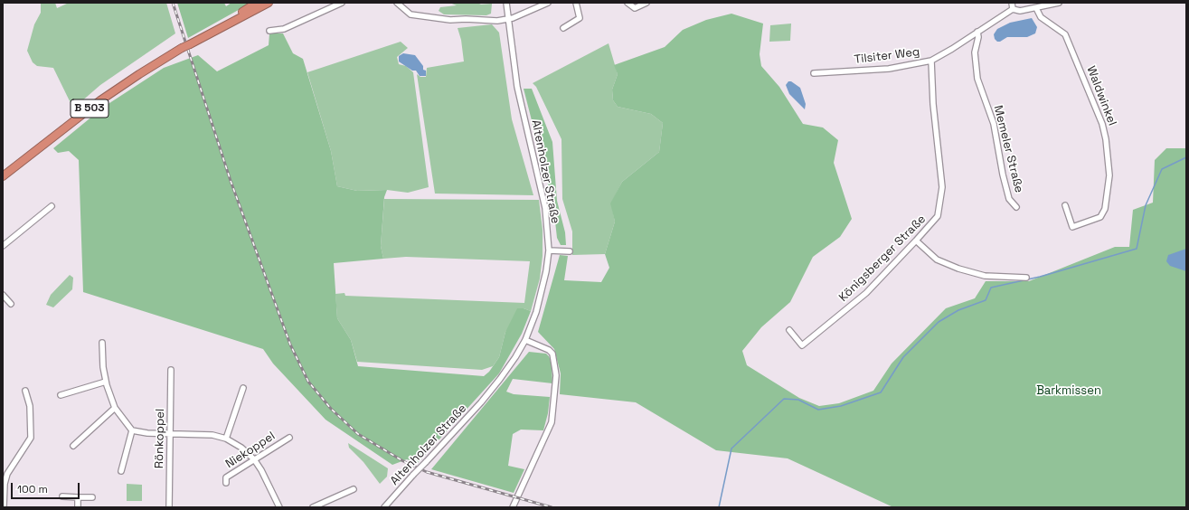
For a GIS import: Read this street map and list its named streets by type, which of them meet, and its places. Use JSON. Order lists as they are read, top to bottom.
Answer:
{
  "streets": {
    "highway": ["B 503"],
    "street": [
      "Tilsiter Weg",
      "Waldwinkel",
      "Memeler Straße",
      "Altenholzer Straße",
      "Königsberger Straße",
      "Rönkoppel",
      "Niekoppel"
    ]
  },
  "crossings": [
    ["Tilsiter Weg", "Memeler Straße"],
    ["Tilsiter Weg", "Königsberger Straße"]
  ],
  "parks": ["Barkmissen"],
  "scale_bar": "100 m"
}
